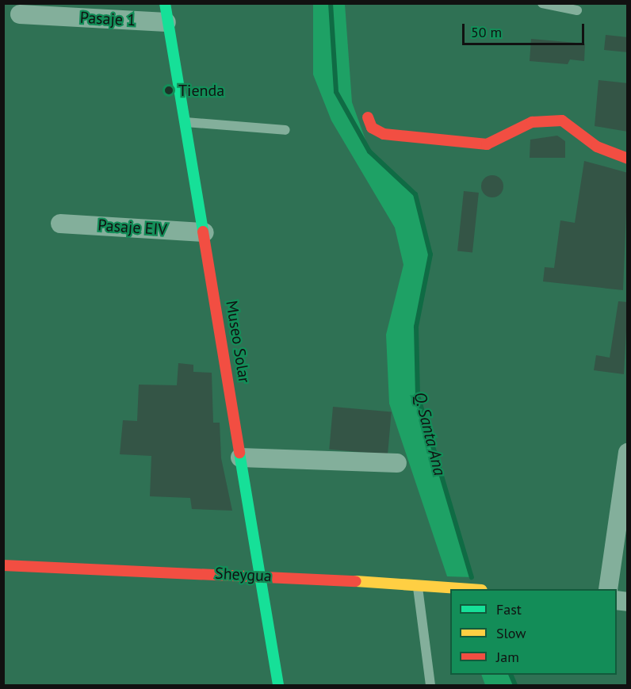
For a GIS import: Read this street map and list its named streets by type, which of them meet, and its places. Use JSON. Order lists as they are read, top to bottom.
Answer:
{
  "streets": {
    "street": [
      "Pasaje 1",
      "Pasaje EIV",
      "Museo Solar",
      "Sheygua"
    ]
  },
  "crossings": [
    ["Pasaje 1", "Museo Solar"],
    ["Pasaje EIV", "Museo Solar"],
    ["Museo Solar", "Sheygua"]
  ],
  "water": ["Q. Santa Ana"],
  "places": ["Tienda"],
  "legend": ["Fast", "Slow", "Jam"],
  "scale_bar": "50 m"
}
